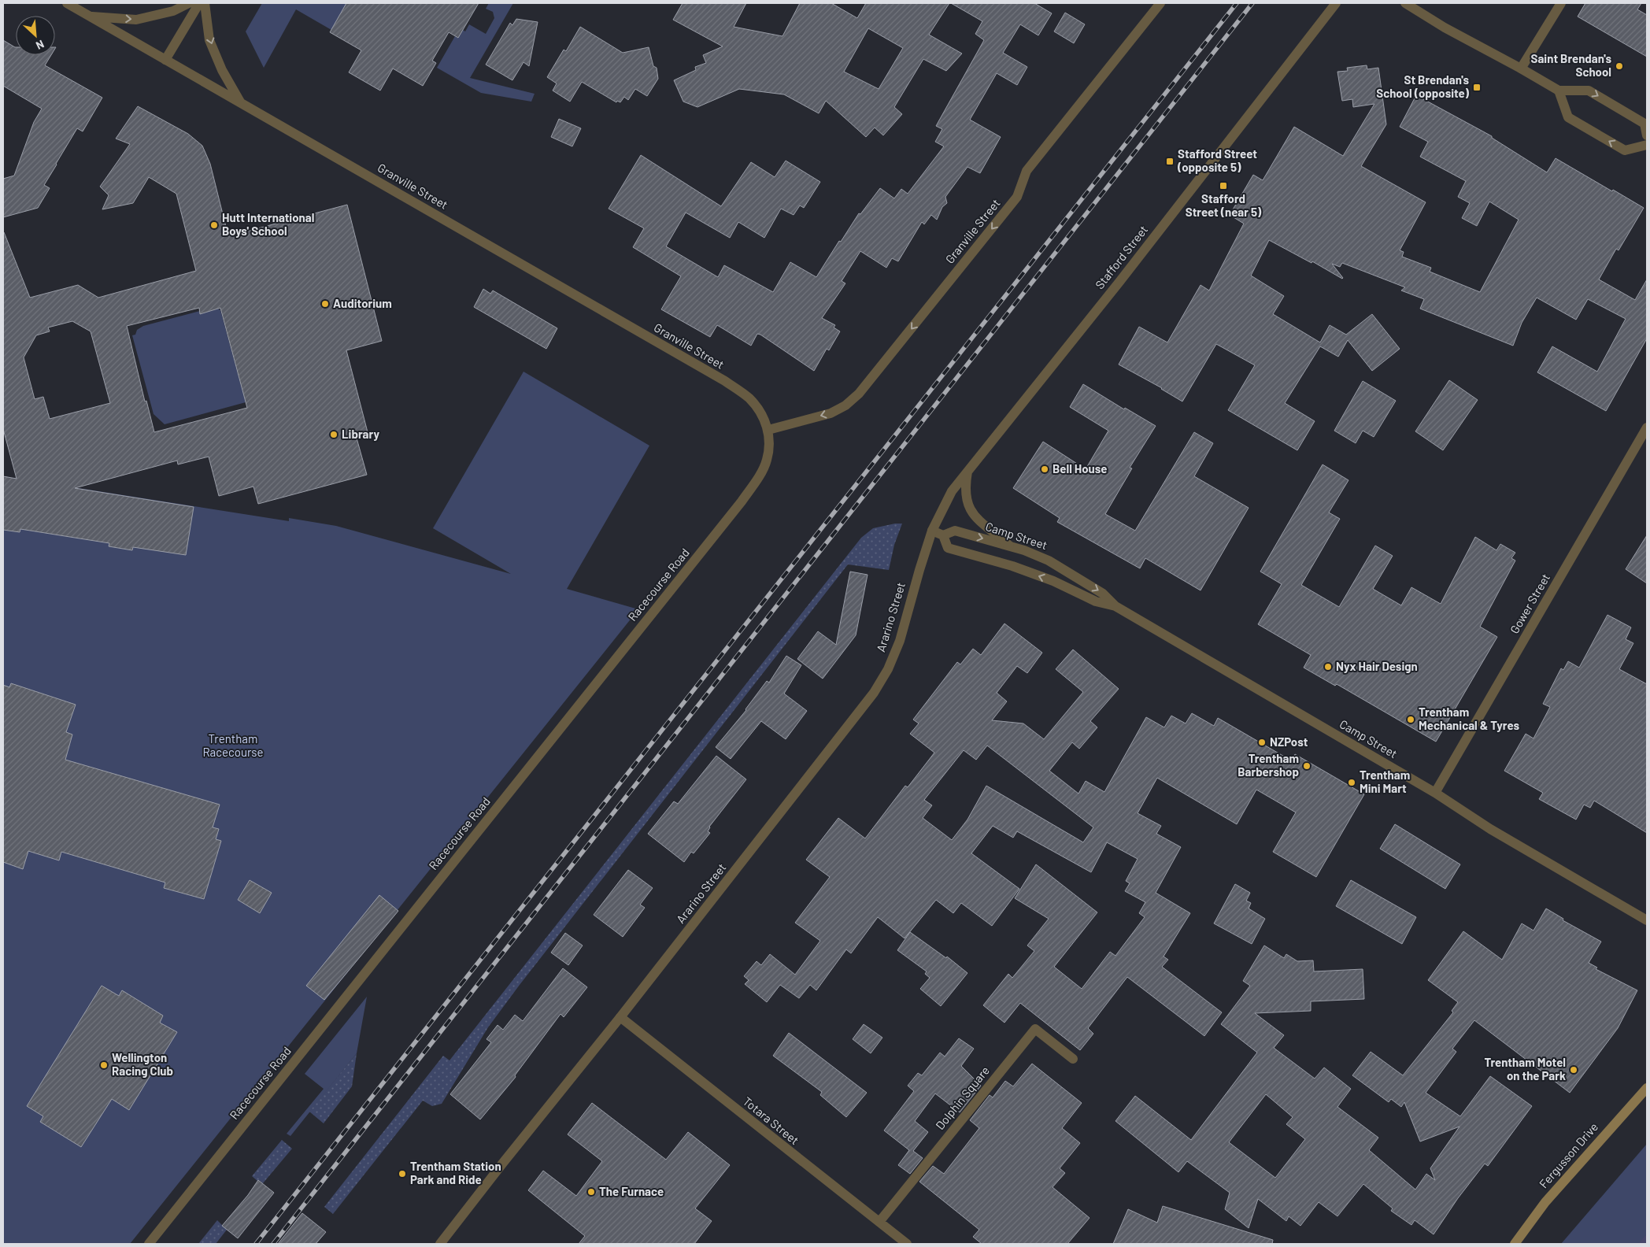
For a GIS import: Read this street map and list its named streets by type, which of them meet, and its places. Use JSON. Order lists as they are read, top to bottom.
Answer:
{
  "streets": {
    "main road": ["Fergusson Drive"],
    "street": [
      "Granville Street",
      "Stafford Street",
      "Camp Street",
      "Racecourse Road",
      "Gower Street",
      "Ararino Street",
      "Dolphin Square",
      "Totara Street"
    ]
  },
  "crossings": [
    ["Granville Street", "Racecourse Road"],
    ["Stafford Street", "Camp Street"],
    ["Stafford Street", "Ararino Street"],
    ["Camp Street", "Gower Street"],
    ["Camp Street", "Ararino Street"],
    ["Ararino Street", "Totara Street"],
    ["Dolphin Square", "Totara Street"]
  ],
  "one_way": ["Granville Street"],
  "parks": ["Trentham Racecourse"],
  "places": {
    "other": [
      "Saint Brendan's School",
      "Hutt International Boys' School",
      "Auditorium",
      "Library",
      "Bell House",
      "Nyx Hair Design",
      "Trentham Mechanical & Tyres",
      "NZPost",
      "Trentham Barbershop",
      "Trentham Mini Mart",
      "Wellington Racing Club",
      "Trentham Motel on the Park",
      "Trentham Station Park and Ride",
      "The Furnace"
    ],
    "transit": ["St Brendan's School (opposite)", "Stafford Street (opposite 5)", "Stafford Street (near 5)"]
  },
  "north": "bottom right"
}
